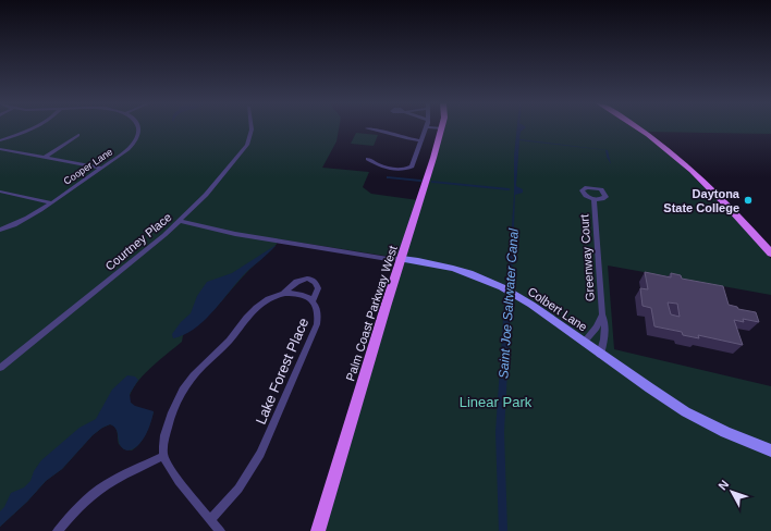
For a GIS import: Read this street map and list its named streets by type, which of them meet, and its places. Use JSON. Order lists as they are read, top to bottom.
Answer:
{
  "streets": {
    "main road": ["Palm Coast Parkway West"],
    "street": [
      "Cooper Lane",
      "Courtney Place",
      "Greenway Court",
      "Colbert Lane",
      "Lake Forest Place"
    ]
  },
  "crossings": [
    ["Courtney Place", "Colbert Lane"],
    ["Greenway Court", "Colbert Lane"],
    ["Colbert Lane", "Palm Coast Parkway West"]
  ],
  "water": ["Saint Joe Saltwater Canal"],
  "parks": ["Linear Park"],
  "places": ["Daytona State College"],
  "north": "top left"
}
